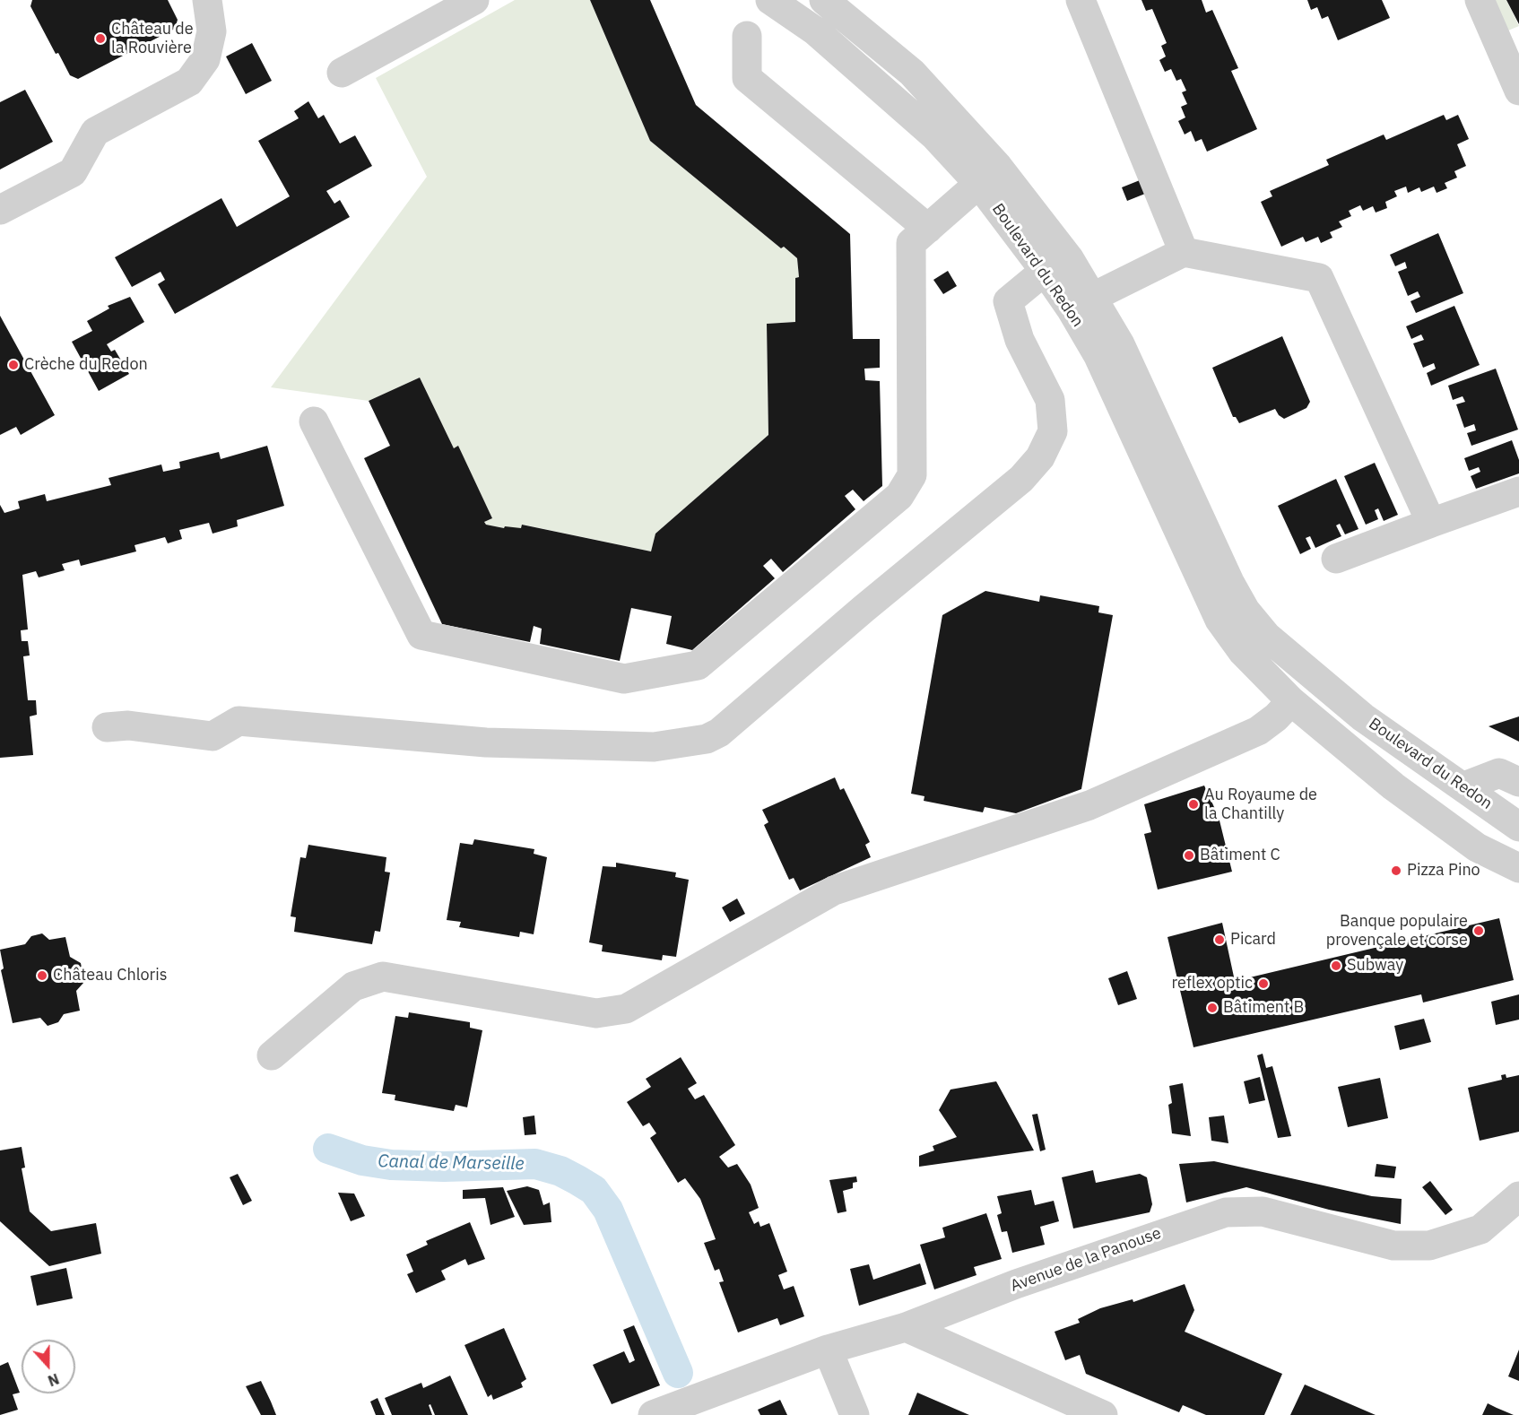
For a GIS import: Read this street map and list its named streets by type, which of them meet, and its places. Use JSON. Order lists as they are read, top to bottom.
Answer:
{
  "streets": {
    "street": ["Boulevard du Redon", "Avenue de la Panouse"]
  },
  "water": ["Canal de Marseille"],
  "places": [
    "Château de la Rouvière",
    "Crèche du Redon",
    "Au Royaume de la Chantilly",
    "Bâtiment C",
    "Pizza Pino",
    "Banque populaire provençale et corse",
    "Picard",
    "Subway",
    "Château Chloris",
    "reflex optic",
    "Bâtiment B"
  ],
  "north": "bottom"
}
